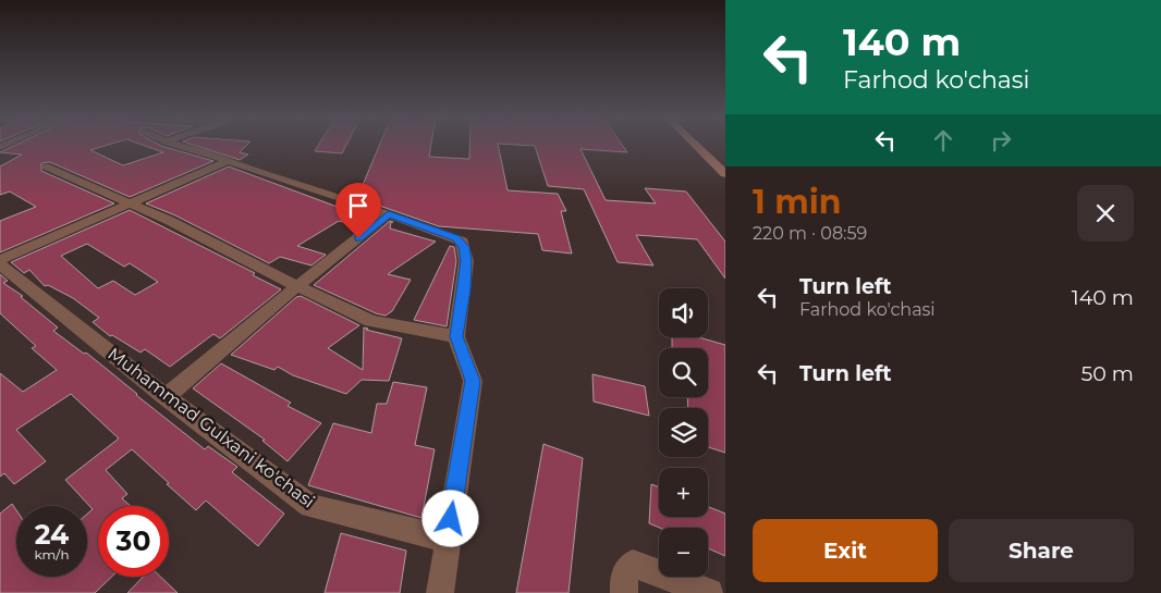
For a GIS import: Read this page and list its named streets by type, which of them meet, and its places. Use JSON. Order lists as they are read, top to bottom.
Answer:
{
  "streets": {
    "street": ["Muhammad Gulxani ko'chasi"]
  },
  "page": {
    "turn": ["140 m", "Farhod ko'chasi"],
    "heading": ["1 min", "220 m · 08:59"],
    "list": [
      {
        "name": "Turn left",
        "note": "Farhod ko'chasi",
        "value": "140 m"
      },
      {
        "name": "Turn left",
        "value": "50 m"
      }
    ],
    "map_buttons": ["+", "−"],
    "speed": "24 km/h",
    "limit": "30",
    "buttons": ["Exit", "Share"]
  }
}
